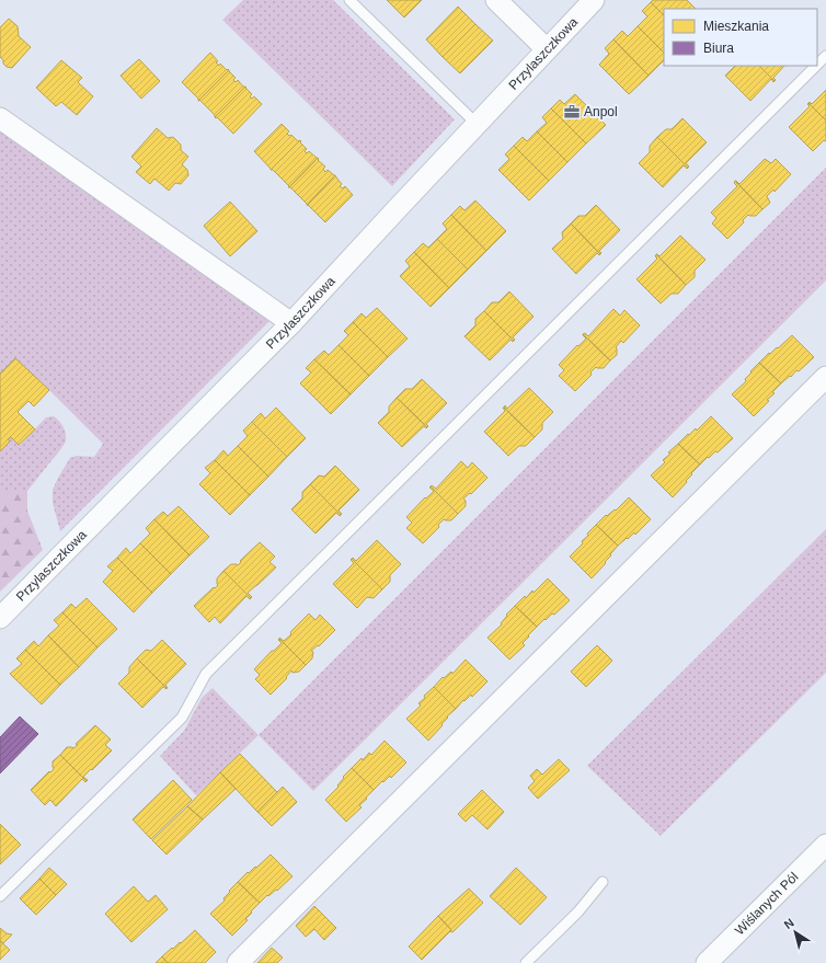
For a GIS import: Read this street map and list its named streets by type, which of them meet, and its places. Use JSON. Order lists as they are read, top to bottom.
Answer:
{
  "streets": {
    "street": ["Przylaszczkowa", "Wiślanych Pól"]
  },
  "places": {
    "office": ["Anpol"]
  },
  "legend": ["Mieszkania", "Biura"],
  "north": "top left"
}
